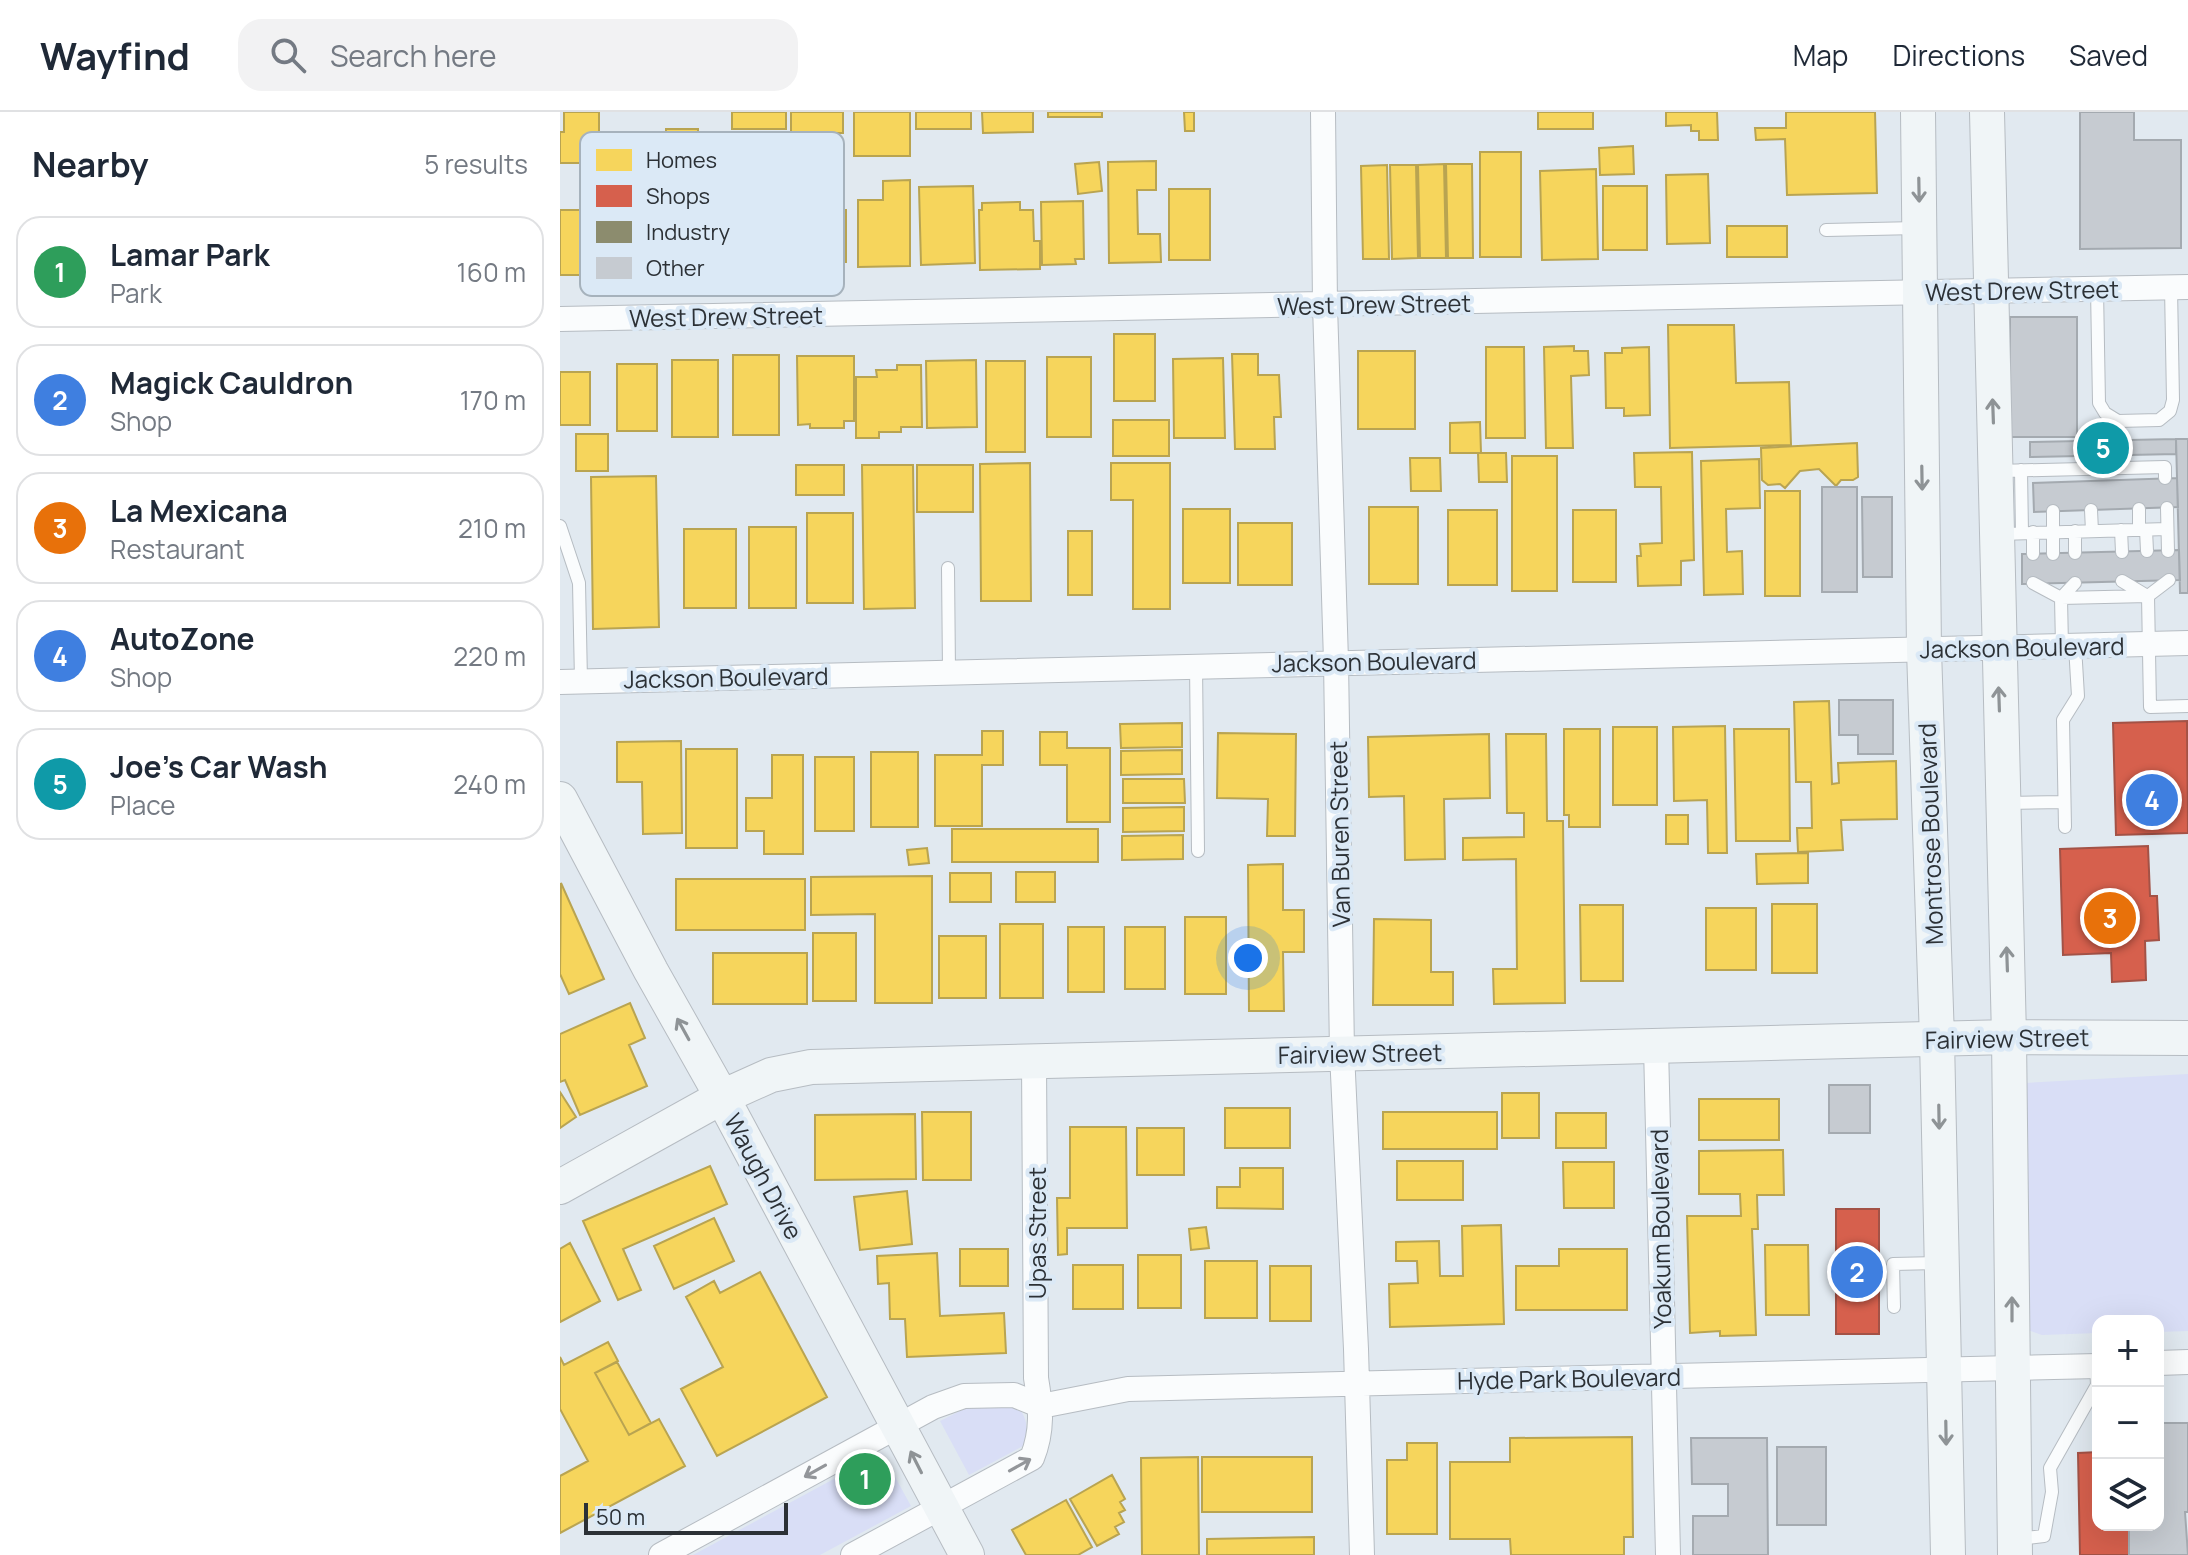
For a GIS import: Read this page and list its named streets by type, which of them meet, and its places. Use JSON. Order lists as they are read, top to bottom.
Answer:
{
  "streets": {
    "main road": ["Montrose Boulevard", "Fairview Street", "Waugh Drive"],
    "street": [
      "West Drew Street",
      "Jackson Boulevard",
      "Van Buren Street",
      "Yoakum Boulevard",
      "Upas Street",
      "Hyde Park Boulevard"
    ]
  },
  "crossings": [
    ["West Drew Street", "Van Buren Street"],
    ["West Drew Street", "Montrose Boulevard"],
    ["Jackson Boulevard", "Van Buren Street"],
    ["Jackson Boulevard", "Montrose Boulevard"],
    ["Van Buren Street", "Fairview Street"],
    ["Van Buren Street", "Hyde Park Boulevard"],
    ["Montrose Boulevard", "Fairview Street"],
    ["Montrose Boulevard", "Hyde Park Boulevard"],
    ["Fairview Street", "Waugh Drive"],
    ["Fairview Street", "Yoakum Boulevard"],
    ["Fairview Street", "Upas Street"],
    ["Waugh Drive", "Hyde Park Boulevard"],
    ["Yoakum Boulevard", "Hyde Park Boulevard"],
    ["Upas Street", "Hyde Park Boulevard"]
  ],
  "one_way": ["Waugh Drive"],
  "legend": [
    "Homes",
    "Shops",
    "Industry",
    "Other"
  ],
  "scale_bar": "50 m",
  "page": {
    "header": "Wayfind",
    "search": "Search here",
    "nav": ["Map", "Directions", "Saved"],
    "heading": ["Nearby", "5 results"],
    "list": [
      {
        "mark": "1",
        "name": "Lamar Park",
        "note": "Park",
        "value": "160 m"
      },
      {
        "mark": "2",
        "name": "Magick Cauldron",
        "note": "Shop",
        "value": "170 m"
      },
      {
        "mark": "3",
        "name": "La Mexicana",
        "note": "Restaurant",
        "value": "210 m"
      },
      {
        "mark": "4",
        "name": "AutoZone",
        "note": "Shop",
        "value": "220 m"
      },
      {
        "mark": "5",
        "name": "Joe's Car Wash",
        "note": "Place",
        "value": "240 m"
      }
    ],
    "pins": [
      "5",
      "4",
      "3",
      "2",
      "1"
    ],
    "map_buttons": ["+", "−"],
    "scale": "50 m"
  }
}
